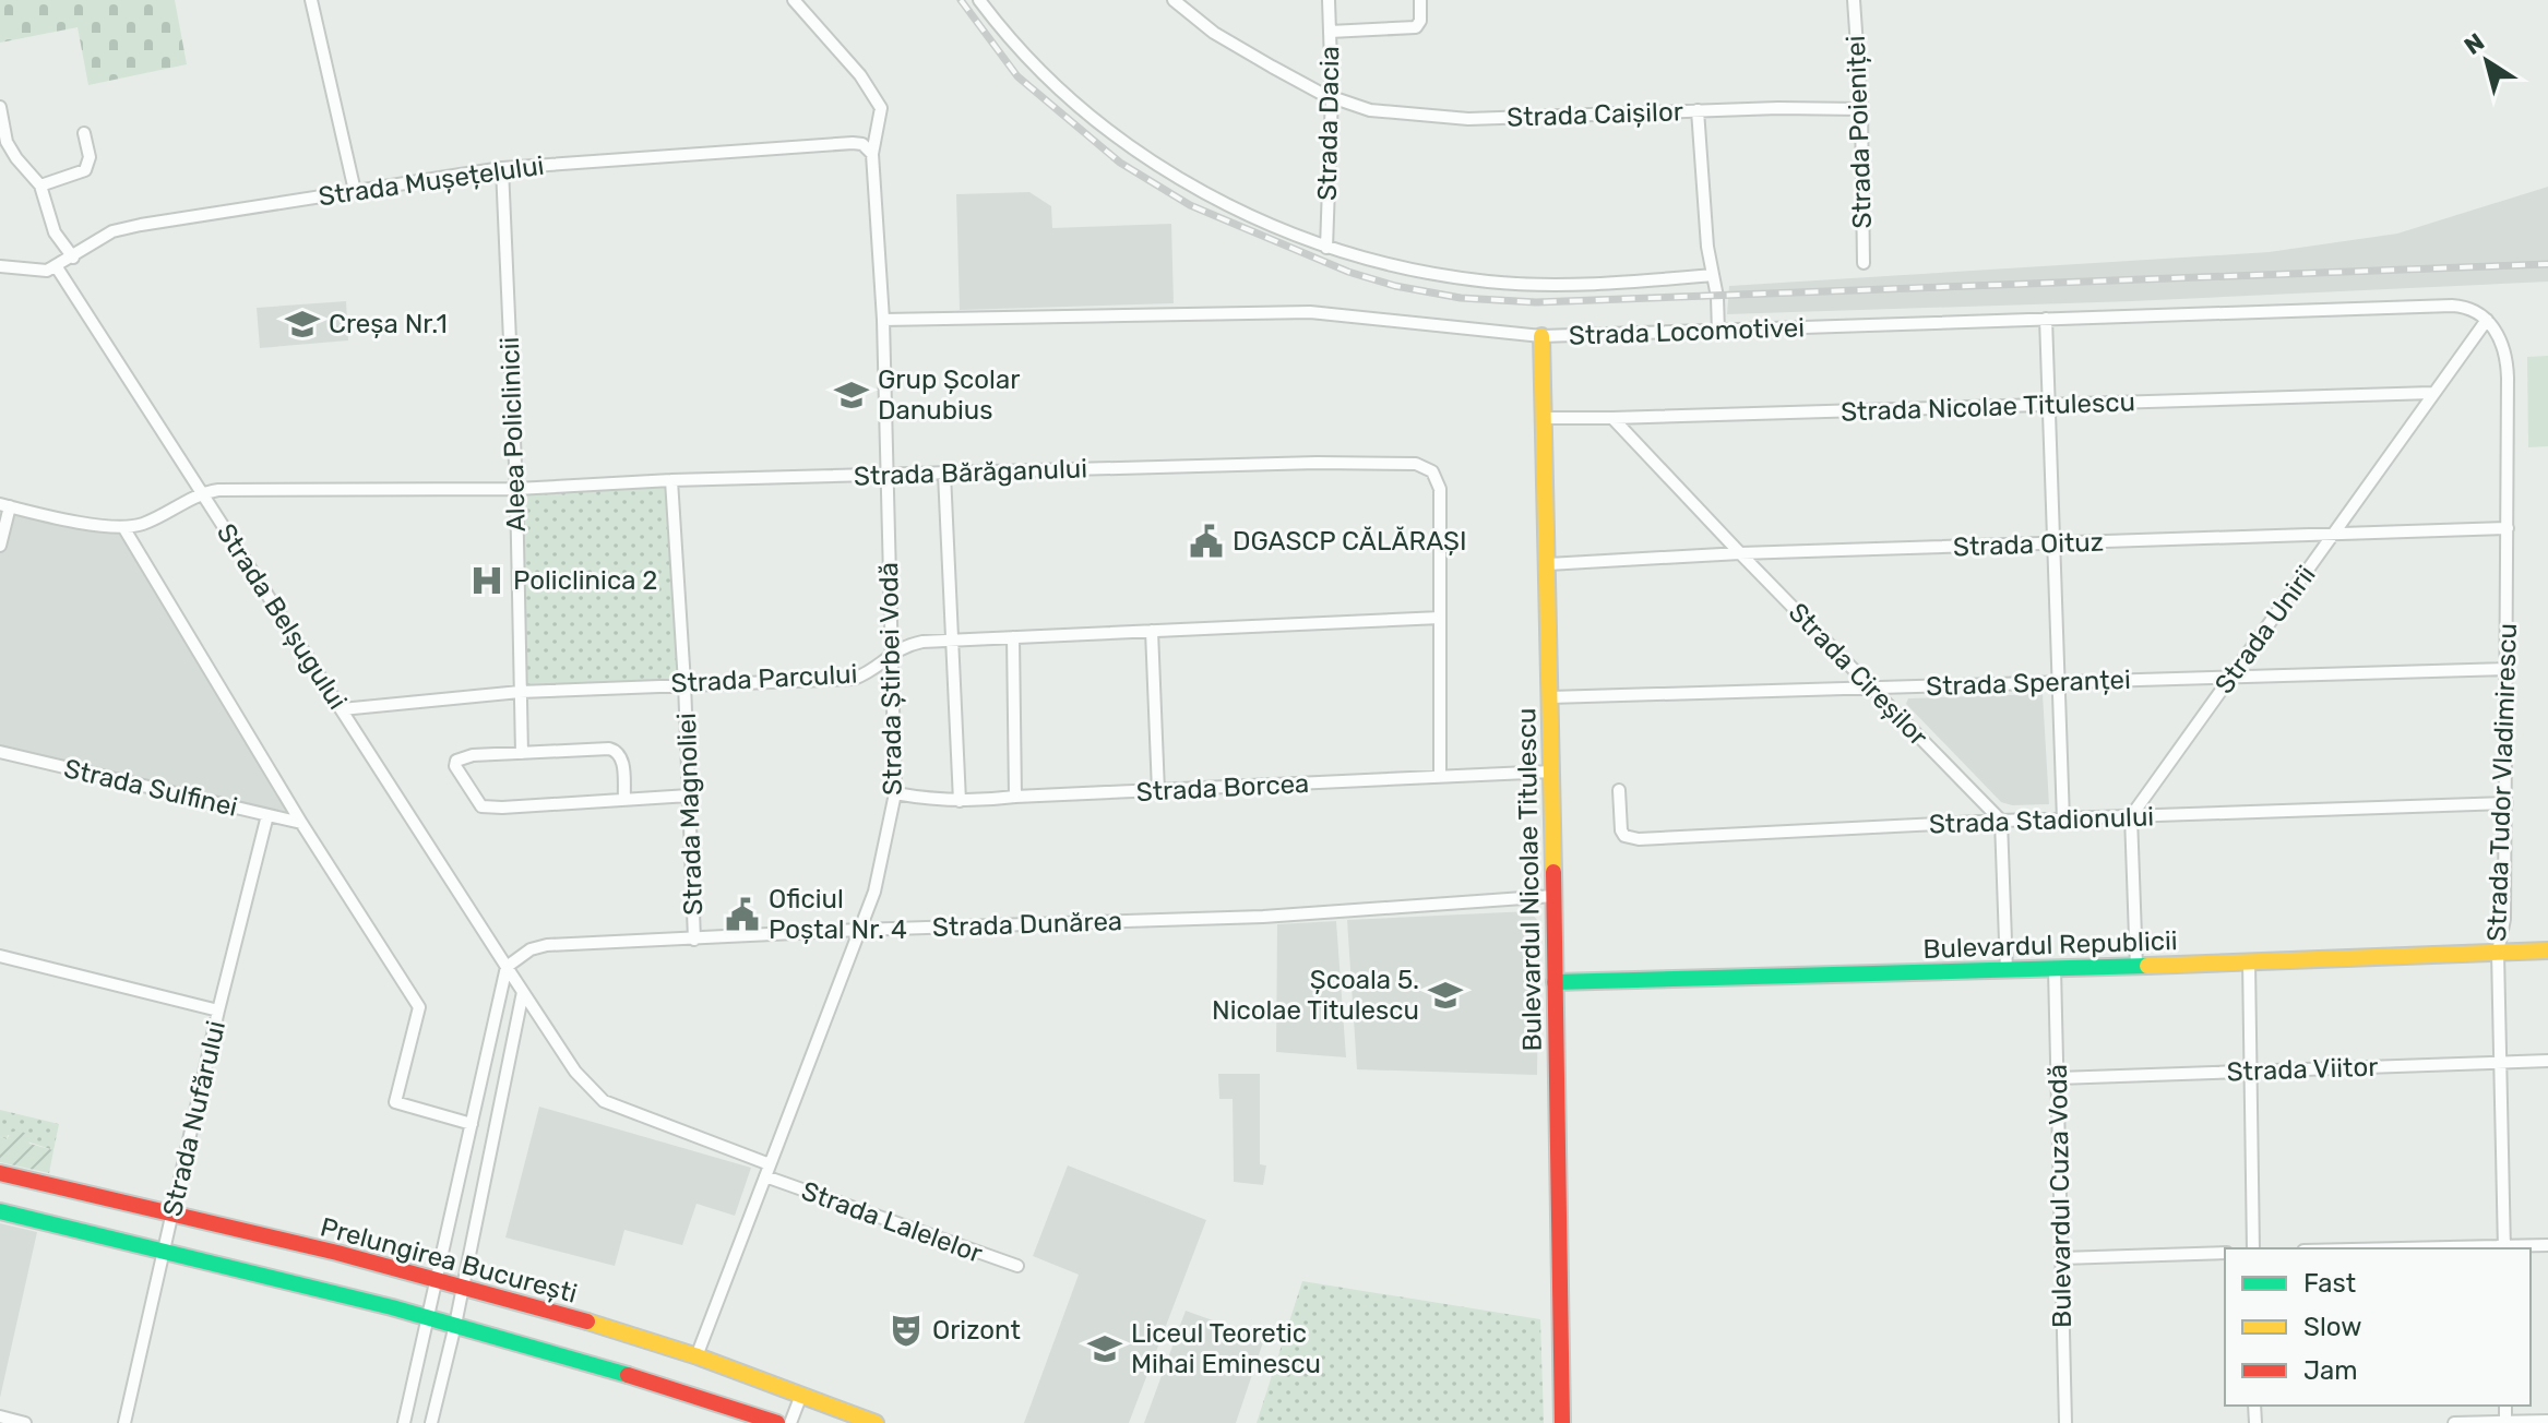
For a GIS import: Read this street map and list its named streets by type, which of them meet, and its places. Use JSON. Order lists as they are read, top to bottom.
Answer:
{
  "streets": {
    "main road": ["Bulevardul Nicolae Titulescu", "Bulevardul Republicii", "Prelungirea București"],
    "street": [
      "Strada Caișilor",
      "Strada Dacia",
      "Strada Poieniței",
      "Strada Mușețelului",
      "Strada Locomotivei",
      "Strada Nicolae Titulescu",
      "Aleea Policlinicii",
      "Strada Bărăganului",
      "Strada Oituz",
      "Strada Belșugului",
      "Strada Unirii",
      "Strada Cireșilor",
      "Strada Parcului",
      "Strada Știrbei Vodă",
      "Strada Speranței",
      "Strada Tudor Vladimirescu",
      "Strada Sulfinei",
      "Strada Borcea",
      "Strada Magnoliei",
      "Strada Stadionului",
      "Strada Dunărea",
      "Strada Viitor",
      "Strada Nufărului",
      "Bulevardul Cuza Vodă",
      "Strada Lalelelor"
    ]
  },
  "crossings": [
    ["Strada Caișilor", "Strada Dacia"],
    ["Strada Caișilor", "Strada Poieniței"],
    ["Strada Dacia", "Strada Locomotivei"],
    ["Strada Mușețelului", "Aleea Policlinicii"],
    ["Strada Mușețelului", "Strada Belșugului"],
    ["Strada Mușețelului", "Strada Știrbei Vodă"],
    ["Strada Locomotivei", "Strada Unirii"],
    ["Strada Locomotivei", "Strada Știrbei Vodă"],
    ["Strada Locomotivei", "Strada Tudor Vladimirescu"],
    ["Strada Locomotivei", "Bulevardul Nicolae Titulescu"],
    ["Strada Nicolae Titulescu", "Strada Unirii"],
    ["Strada Nicolae Titulescu", "Strada Cireșilor"],
    ["Strada Nicolae Titulescu", "Bulevardul Nicolae Titulescu"],
    ["Aleea Policlinicii", "Strada Bărăganului"],
    ["Aleea Policlinicii", "Strada Parcului"],
    ["Strada Bărăganului", "Strada Belșugului"],
    ["Strada Bărăganului", "Strada Parcului"],
    ["Strada Bărăganului", "Strada Știrbei Vodă"],
    ["Strada Bărăganului", "Strada Borcea"],
    ["Strada Bărăganului", "Strada Magnoliei"],
    ["Strada Oituz", "Strada Unirii"],
    ["Strada Oituz", "Strada Cireșilor"],
    ["Strada Oituz", "Strada Tudor Vladimirescu"],
    ["Strada Oituz", "Bulevardul Nicolae Titulescu"],
    ["Strada Belșugului", "Strada Parcului"],
    ["Strada Belșugului", "Strada Dunărea"],
    ["Strada Belșugului", "Strada Lalelelor"],
    ["Strada Unirii", "Strada Speranței"],
    ["Strada Unirii", "Strada Tudor Vladimirescu"],
    ["Strada Unirii", "Strada Stadionului"],
    ["Strada Cireșilor", "Strada Speranței"],
    ["Strada Cireșilor", "Strada Stadionului"],
    ["Strada Parcului", "Strada Știrbei Vodă"],
    ["Strada Parcului", "Strada Magnoliei"],
    ["Strada Știrbei Vodă", "Strada Borcea"],
    ["Strada Știrbei Vodă", "Strada Dunărea"],
    ["Strada Știrbei Vodă", "Strada Lalelelor"],
    ["Strada Știrbei Vodă", "Prelungirea București"],
    ["Strada Speranței", "Strada Tudor Vladimirescu"],
    ["Strada Speranței", "Bulevardul Nicolae Titulescu"],
    ["Strada Tudor Vladimirescu", "Strada Stadionului"],
    ["Strada Tudor Vladimirescu", "Bulevardul Republicii"],
    ["Strada Tudor Vladimirescu", "Strada Viitor"],
    ["Strada Sulfinei", "Strada Nufărului"],
    ["Strada Borcea", "Bulevardul Nicolae Titulescu"],
    ["Strada Magnoliei", "Strada Dunărea"],
    ["Bulevardul Nicolae Titulescu", "Strada Dunărea"],
    ["Bulevardul Nicolae Titulescu", "Bulevardul Republicii"],
    ["Bulevardul Republicii", "Bulevardul Cuza Vodă"],
    ["Strada Viitor", "Bulevardul Cuza Vodă"],
    ["Strada Nufărului", "Prelungirea București"]
  ],
  "places": {
    "school or university": [
      "Creșa Nr.1",
      "Grup Școlar Danubius",
      "Școala 5. Nicolae Titulescu",
      "Liceul Teoretic Mihai Eminescu"
    ],
    "public building": ["DGASCP CĂLĂRAȘI", "Oficiul Poștal Nr. 4"],
    "hospital": ["Policlinica 2"],
    "theatre": ["Orizont"]
  },
  "legend": ["Fast", "Slow", "Jam"],
  "north": "top left"
}
